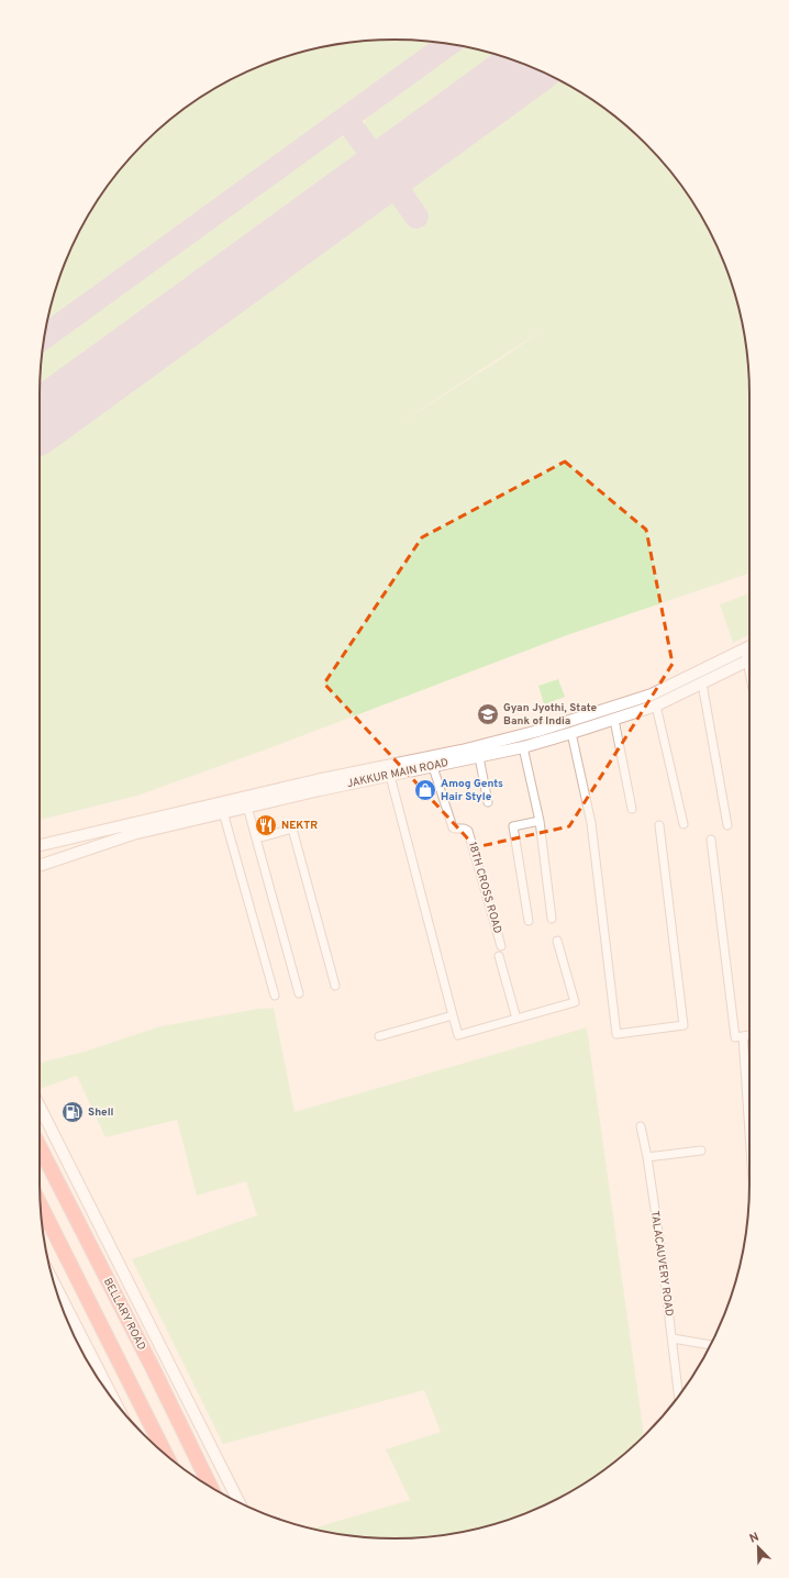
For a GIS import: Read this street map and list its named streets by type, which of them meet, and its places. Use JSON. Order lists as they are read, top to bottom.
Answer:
{
  "streets": {
    "highway": ["BELLARY ROAD"],
    "main road": ["JAKKUR MAIN ROAD"],
    "street": ["18TH CROSS ROAD", "TALACAUVERY ROAD"]
  },
  "crossings": [
    ["JAKKUR MAIN ROAD", "18TH CROSS ROAD"]
  ],
  "places": {
    "school or university": ["Gyan Jyothi, State Bank of India"],
    "shop": ["Amog Gents Hair Style"],
    "restaurant": ["NEKTR"],
    "fuel station": ["Shell"]
  },
  "north": "top left"
}
